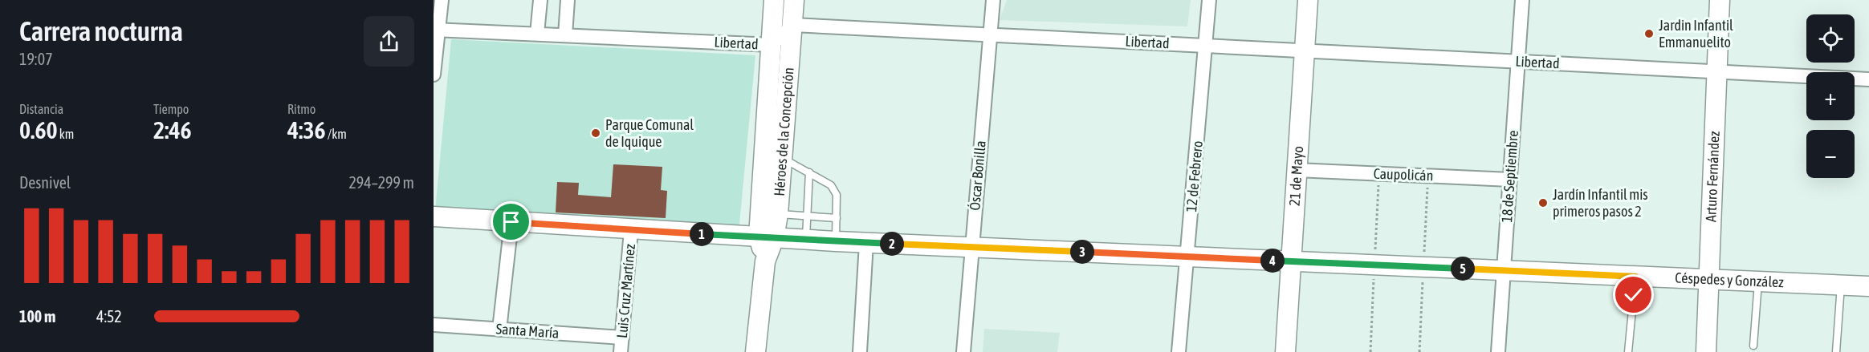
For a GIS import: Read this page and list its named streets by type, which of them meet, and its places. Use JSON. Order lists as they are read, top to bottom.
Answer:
{
  "streets": {
    "street": [
      "Libertad",
      "Héroes de la Concepción",
      "Caupolicán",
      "Óscar Bonilla",
      "12 de Febrero",
      "21 de Mayo",
      "18 de Septiembre",
      "Arturo Fernández",
      "Céspedes y González",
      "Luis Cruz Martínez",
      "Santa María"
    ]
  },
  "crossings": [
    ["Libertad", "Héroes de la Concepción"],
    ["Libertad", "Óscar Bonilla"],
    ["Libertad", "12 de Febrero"],
    ["Libertad", "21 de Mayo"],
    ["Libertad", "18 de Septiembre"],
    ["Libertad", "Arturo Fernández"],
    ["Héroes de la Concepción", "Céspedes y González"],
    ["Caupolicán", "21 de Mayo"],
    ["Caupolicán", "18 de Septiembre"],
    ["Óscar Bonilla", "Céspedes y González"],
    ["12 de Febrero", "Céspedes y González"],
    ["21 de Mayo", "Céspedes y González"],
    ["18 de Septiembre", "Céspedes y González"],
    ["Arturo Fernández", "Céspedes y González"],
    ["Céspedes y González", "Luis Cruz Martínez"],
    ["Luis Cruz Martínez", "Santa María"]
  ],
  "places": ["Jardin Infantil Emmanuelito", "Parque Comunal de Iquique", "Jardín Infantil mis primeros pasos 2"],
  "page": {
    "heading": ["Carrera nocturna", "19:07"],
    "map_buttons": ["+", "−"],
    "stats": [
      ["Distancia", "0.60 km"],
      ["Tiempo", "2:46"],
      ["Ritmo", "4:36 /km"]
    ],
    "chart": ["Desnivel", "294–299 m"],
    "pins": [
      "1",
      "2",
      "3",
      "4",
      "5"
    ],
    "list": [
      {
        "name": "100 m",
        "note": "4:52"
      }
    ]
  }
}
